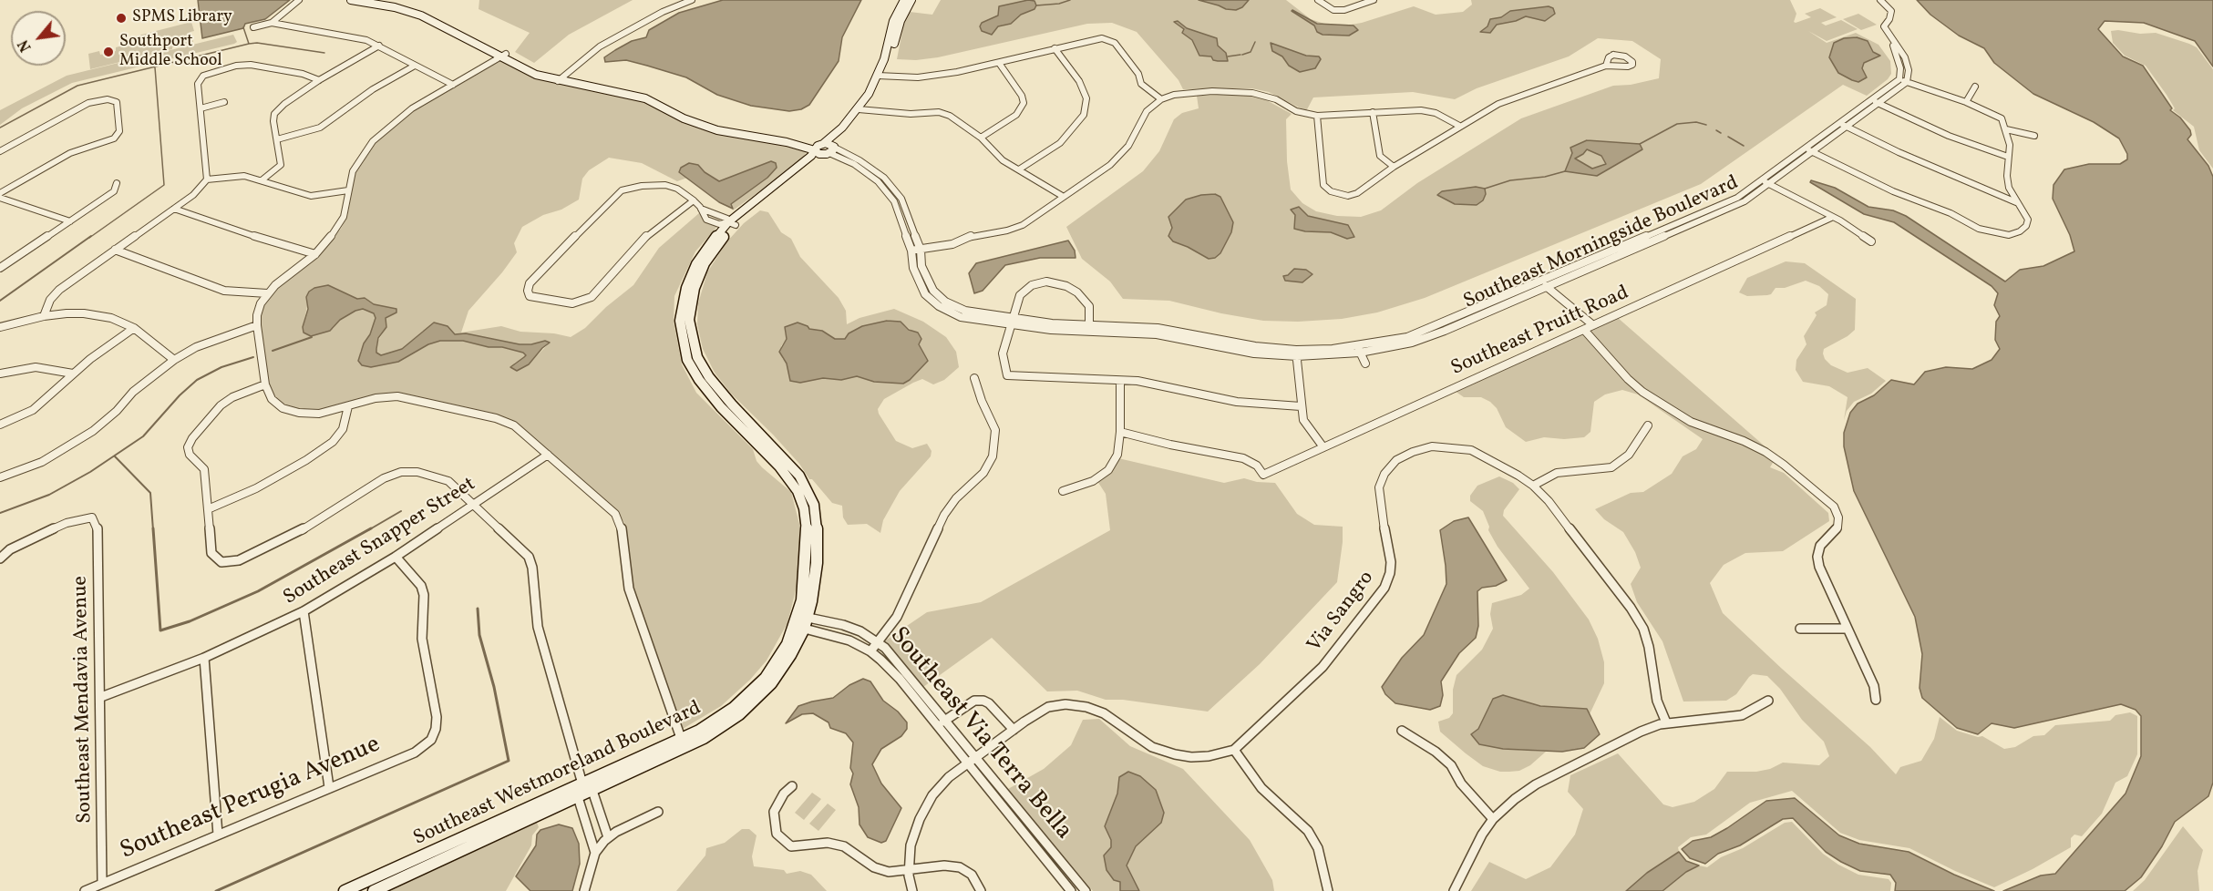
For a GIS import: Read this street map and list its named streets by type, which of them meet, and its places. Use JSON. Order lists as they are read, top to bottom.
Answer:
{
  "streets": {
    "street": [
      "Southeast Morningside Boulevard",
      "Southeast Pruitt Road",
      "Southeast Snapper Street",
      "Via Sangro",
      "Southeast Mendavia Avenue",
      "Southeast Via Terra Bella",
      "Southeast Westmoreland Boulevard",
      "Southeast Perugia Avenue"
    ]
  },
  "crossings": [
    ["Southeast Morningside Boulevard", "Southeast Westmoreland Boulevard"],
    ["Southeast Snapper Street", "Southeast Mendavia Avenue"],
    ["Southeast Snapper Street", "Southeast Perugia Avenue"],
    ["Via Sangro", "Southeast Via Terra Bella"],
    ["Southeast Mendavia Avenue", "Southeast Perugia Avenue"],
    ["Southeast Via Terra Bella", "Southeast Westmoreland Boulevard"]
  ],
  "places": ["SPMS Library", "Southport Middle School"],
  "north": "bottom left"
}
